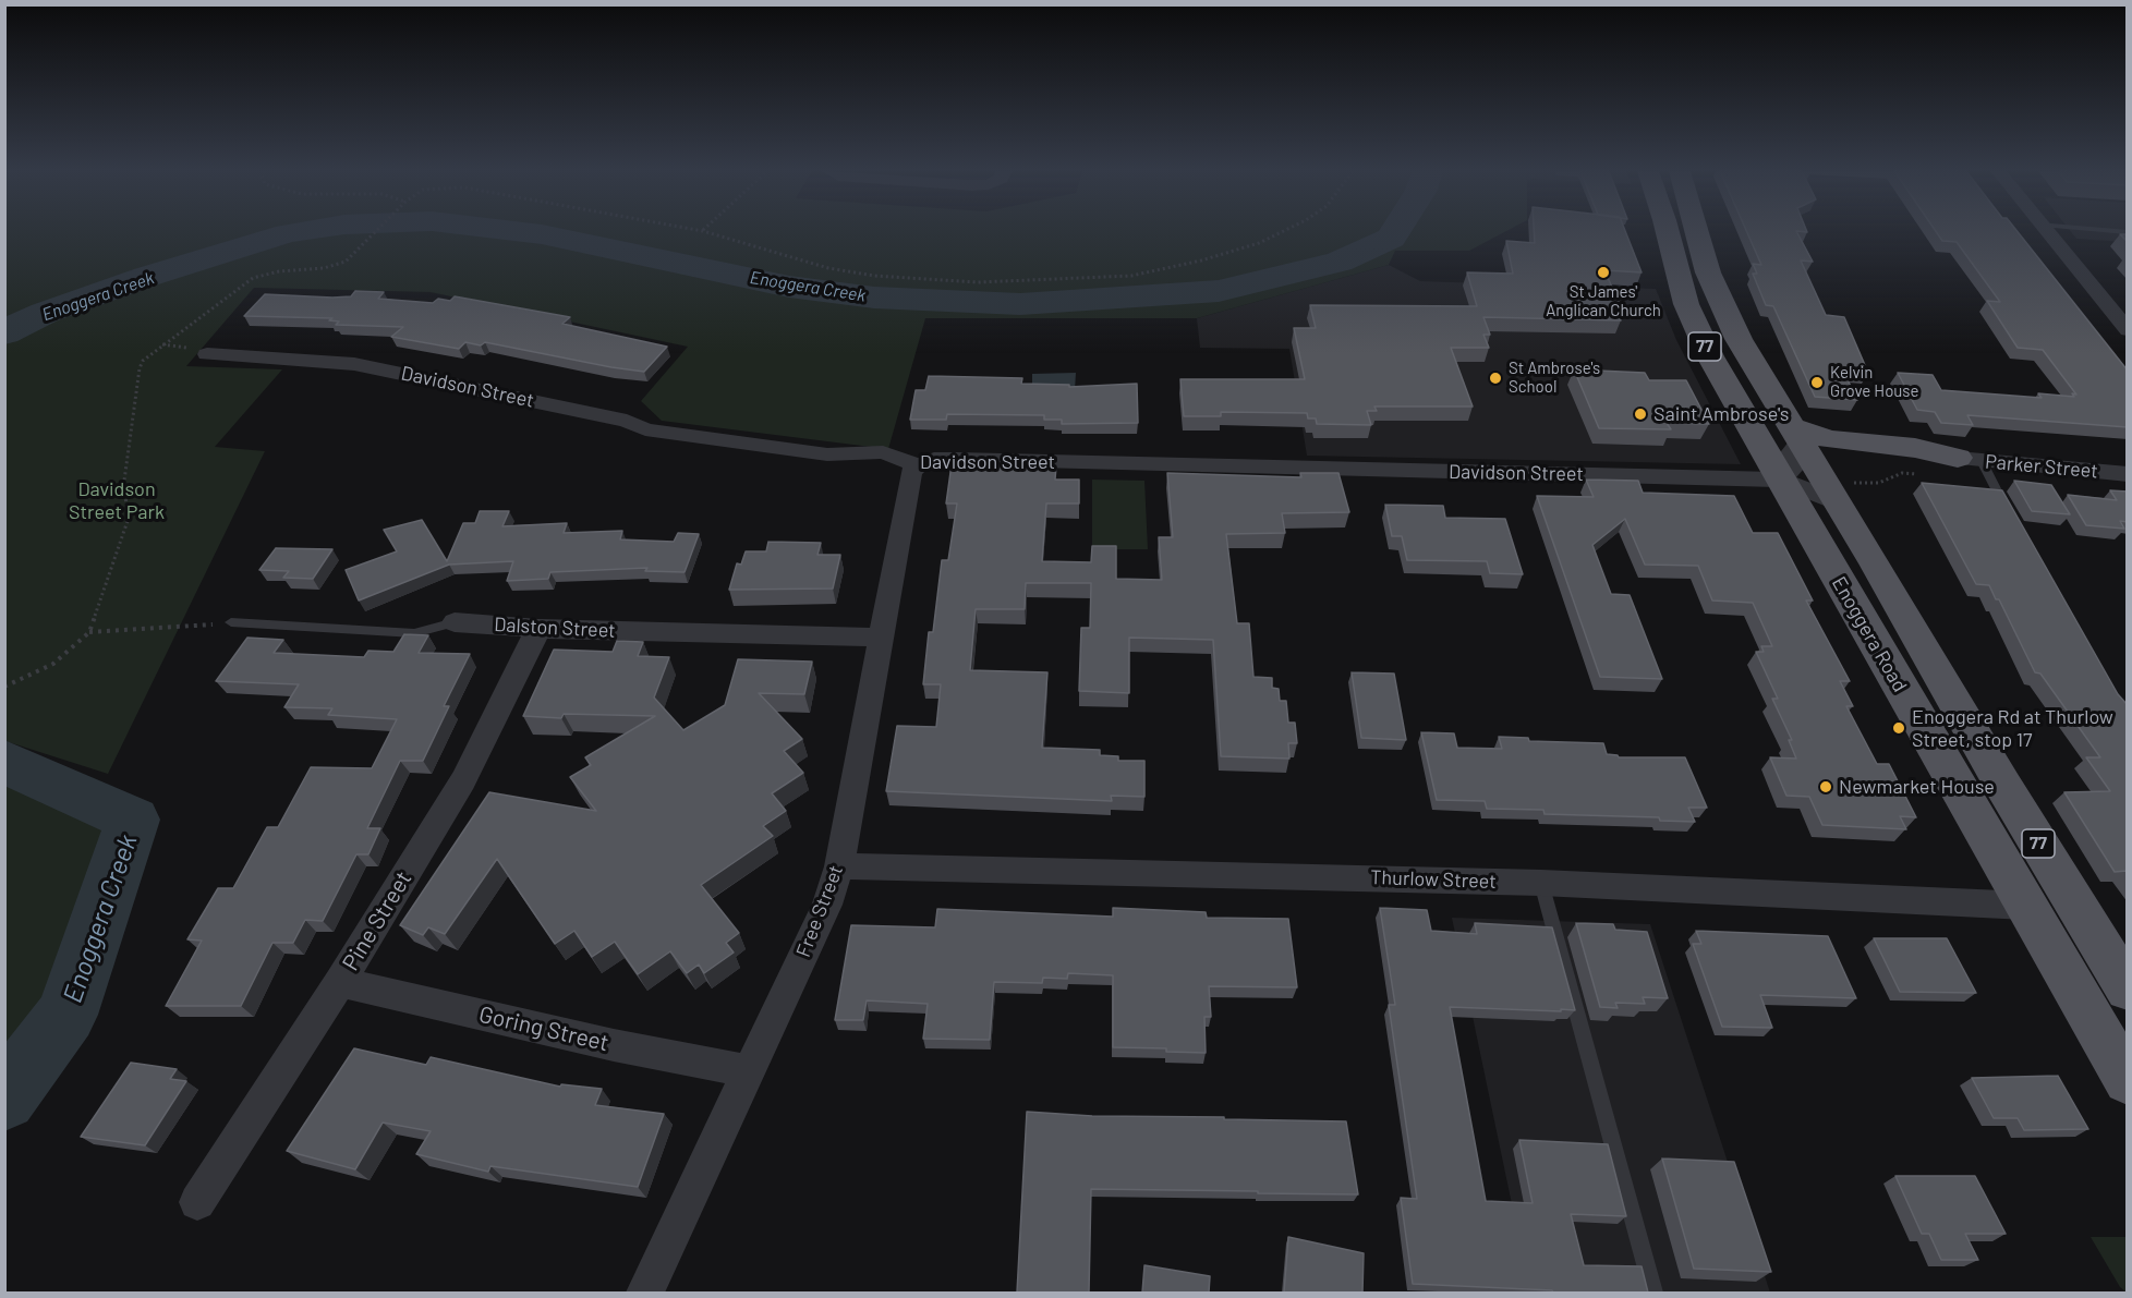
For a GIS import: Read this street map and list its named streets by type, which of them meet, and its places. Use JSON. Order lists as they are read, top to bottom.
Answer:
{
  "streets": {
    "main road": ["77", "Enoggera Road"],
    "street": [
      "Davidson Street",
      "Parker Street",
      "Dalston Street",
      "Thurlow Street",
      "Free Street",
      "Pine Street",
      "Goring Street"
    ]
  },
  "crossings": [
    ["Davidson Street", "Enoggera Road"],
    ["Davidson Street", "Free Street"],
    ["Dalston Street", "Free Street"],
    ["Dalston Street", "Pine Street"],
    ["Enoggera Road", "Thurlow Street"],
    ["Thurlow Street", "Free Street"],
    ["Free Street", "Goring Street"],
    ["Pine Street", "Goring Street"]
  ],
  "water": ["Enoggera Creek"],
  "parks": ["Davidson Street Park"],
  "places": [
    "St James' Anglican Church",
    "St Ambrose's School",
    "Kelvin Grove House",
    "Saint Ambrose's",
    "Enoggera Rd at Thurlow Street, stop 17",
    "Newmarket House"
  ]
}
